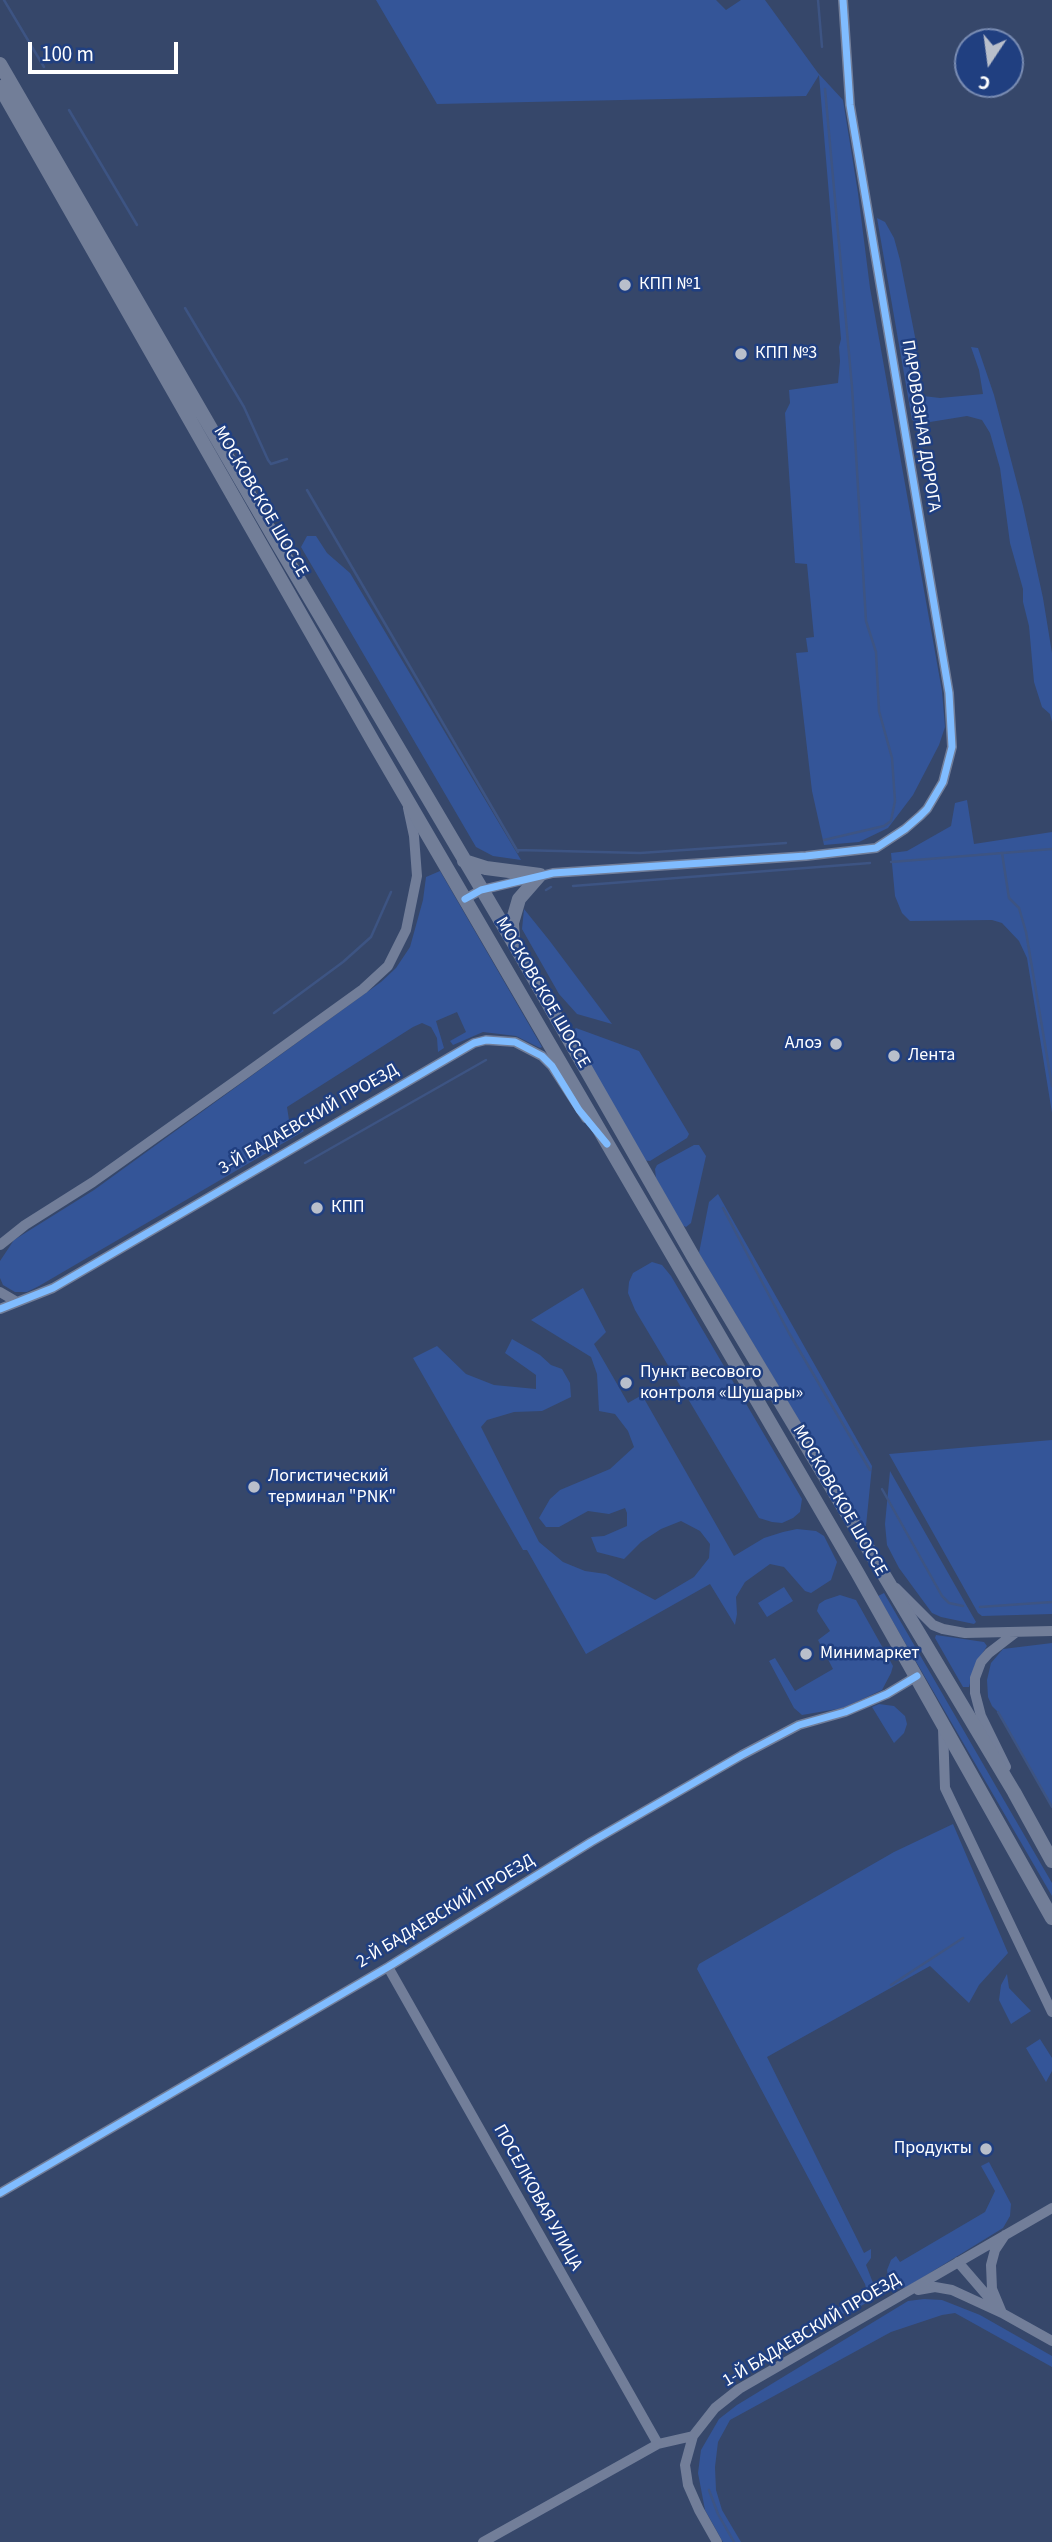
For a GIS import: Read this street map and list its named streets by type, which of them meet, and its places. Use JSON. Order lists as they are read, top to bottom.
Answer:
{
  "streets": {
    "highway": ["МОСКОВСКОЕ ШОССЕ"],
    "street": [
      "ПАРОВОЗНАЯ ДОРОГА",
      "3-Й БАДАЕВСКИЙ ПРОЕЗД",
      "2-Й БАДАЕВСКИЙ ПРОЕЗД",
      "ПОСЕЛКОВАЯ УЛИЦА",
      "1-Й БАДАЕВСКИЙ ПРОЕЗД"
    ]
  },
  "crossings": [
    ["ПАРОВОЗНАЯ ДОРОГА", "МОСКОВСКОЕ ШОССЕ"],
    ["МОСКОВСКОЕ ШОССЕ", "3-Й БАДАЕВСКИЙ ПРОЕЗД"],
    ["МОСКОВСКОЕ ШОССЕ", "2-Й БАДАЕВСКИЙ ПРОЕЗД"],
    ["2-Й БАДАЕВСКИЙ ПРОЕЗД", "ПОСЕЛКОВАЯ УЛИЦА"]
  ],
  "places": [
    "КПП №1",
    "КПП №3",
    "Алоэ",
    "Лента",
    "КПП",
    "Пункт весового контроля «Шушары»",
    "Логистический терминал \"PNK\"",
    "Минимаркет",
    "Продукты"
  ],
  "scale_bar": "100 m",
  "north": "bottom"
}
